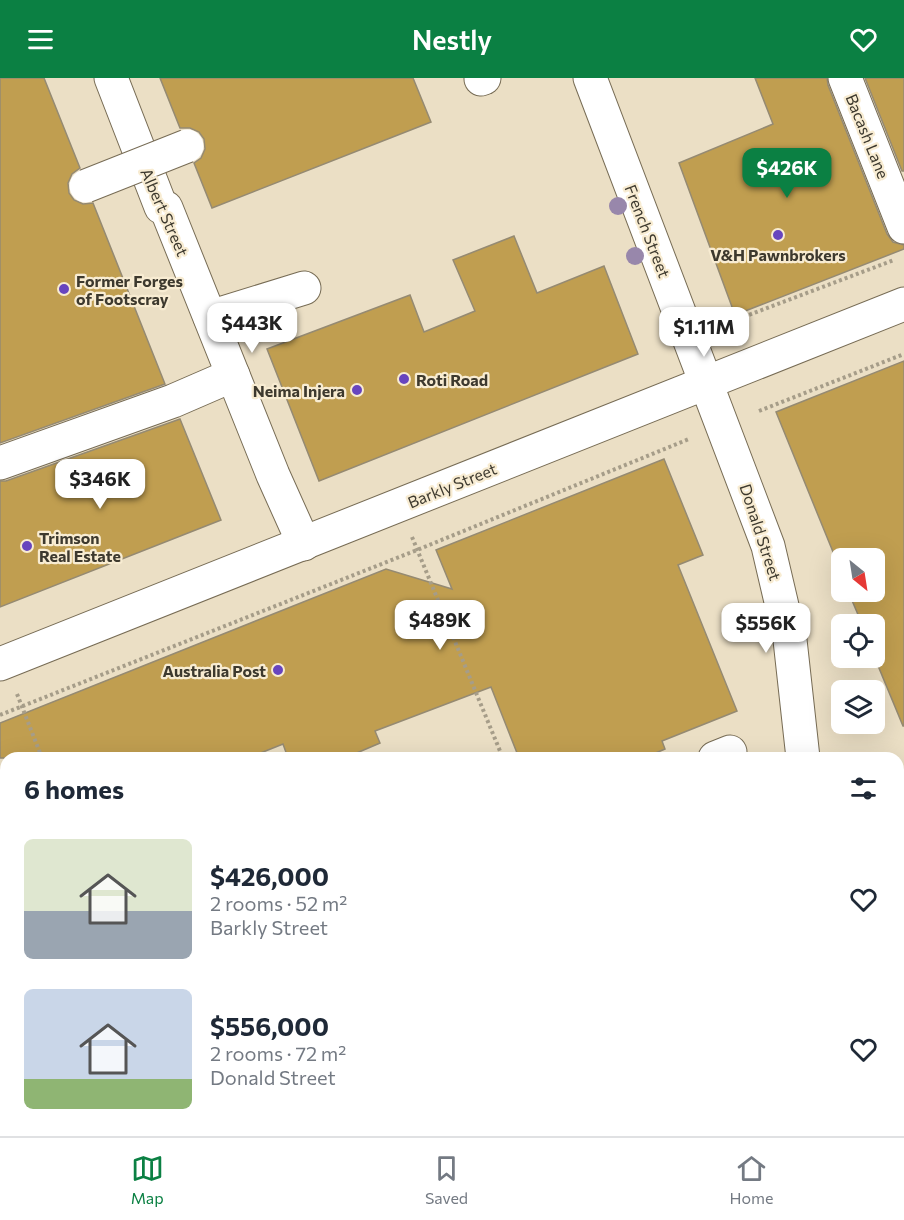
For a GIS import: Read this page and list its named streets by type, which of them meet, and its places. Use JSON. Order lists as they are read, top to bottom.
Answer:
{
  "streets": {
    "street": [
      "Bacash Lane",
      "Albert Street",
      "French Street",
      "Barkly Street",
      "Donald Street"
    ]
  },
  "crossings": [
    ["Albert Street", "Barkly Street"],
    ["French Street", "Barkly Street"],
    ["French Street", "Donald Street"],
    ["Barkly Street", "Donald Street"]
  ],
  "places": [
    "V&H Pawnbrokers",
    "Former Forges of Footscray",
    "Roti Road",
    "Neima Injera",
    "Trimson Real Estate",
    "Australia Post"
  ],
  "north": "bottom right",
  "page": {
    "header": "Nestly",
    "price": [
      "$426K",
      "$443K",
      "$1.11M",
      "$346K",
      "$489K",
      "$556K"
    ],
    "heading": "6 homes",
    "list": [
      {
        "name": "$426,000",
        "note": "2 rooms · 52 m² · Barkly Street"
      },
      {
        "name": "$556,000",
        "note": "2 rooms · 72 m² · Donald Street"
      }
    ],
    "tabs": ["Map", "Saved", "Home"]
  }
}
